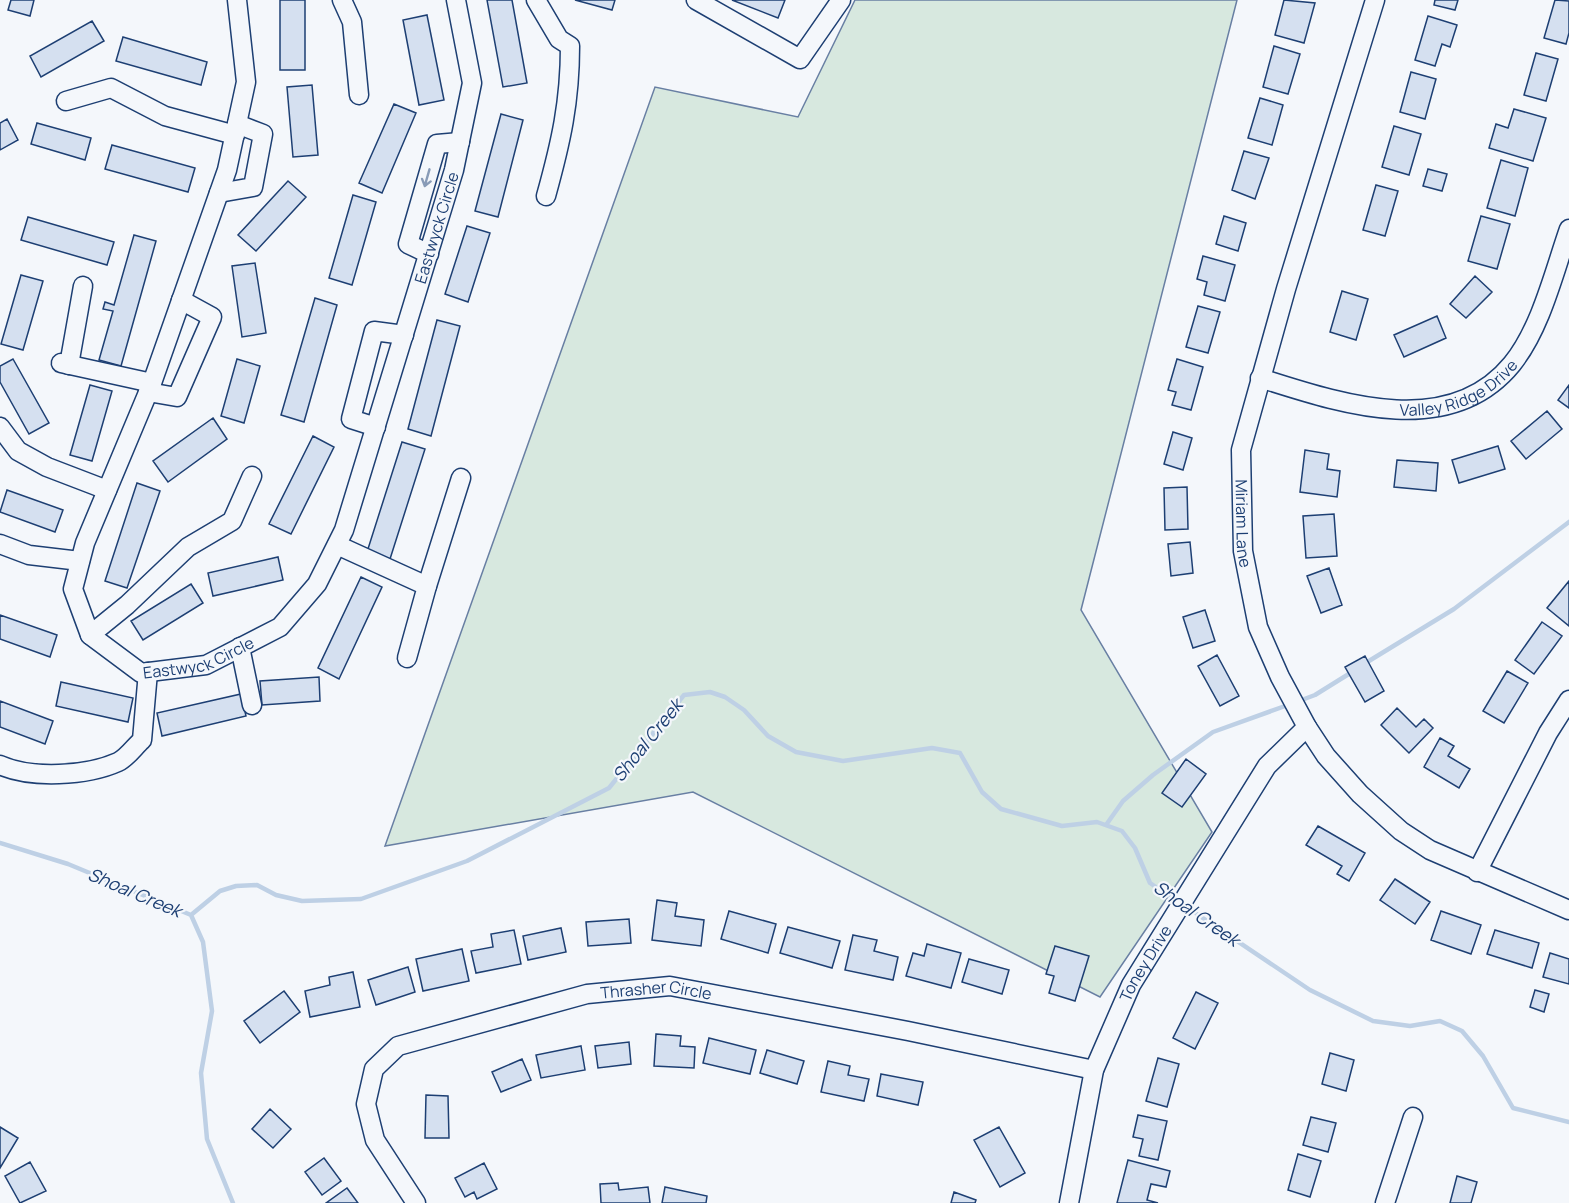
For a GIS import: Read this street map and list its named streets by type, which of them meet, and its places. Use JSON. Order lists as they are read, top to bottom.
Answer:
{
  "streets": {
    "street": [
      "Eastwyck Circle",
      "Valley Ridge Drive",
      "Miriam Lane",
      "Toney Drive",
      "Thrasher Circle"
    ]
  },
  "crossings": [
    ["Valley Ridge Drive", "Miriam Lane"],
    ["Miriam Lane", "Toney Drive"],
    ["Toney Drive", "Thrasher Circle"]
  ],
  "water": ["Shoal Creek"]
}
